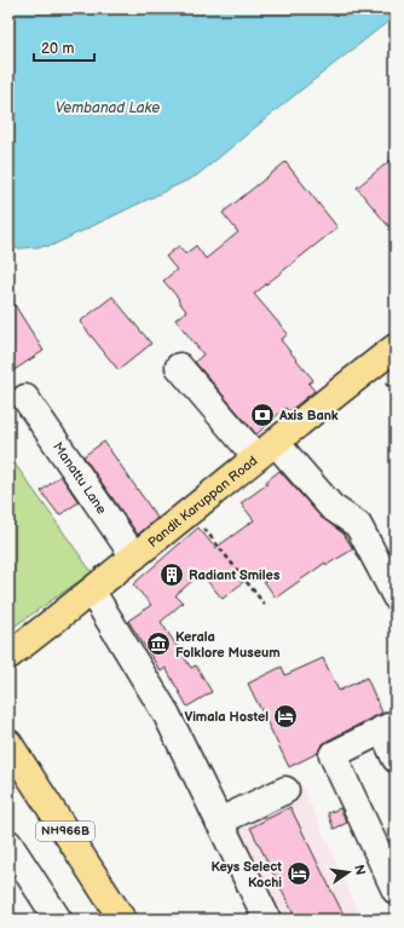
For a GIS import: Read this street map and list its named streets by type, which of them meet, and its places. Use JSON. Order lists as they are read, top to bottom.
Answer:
{
  "streets": {
    "main road": ["Pandit Karuppan Road", "NH966B"],
    "street": ["Manattu Lane"]
  },
  "crossings": [
    ["Manattu Lane", "Pandit Karuppan Road"]
  ],
  "water": ["Vembanad Lake"],
  "places": {
    "bank": ["Axis Bank"],
    "building": ["Radiant Smiles"],
    "museum": ["Kerala Folklore Museum"],
    "hotel": ["Vimala Hostel", "Keys Select Kochi"]
  },
  "scale_bar": "20 m",
  "north": "right"
}
